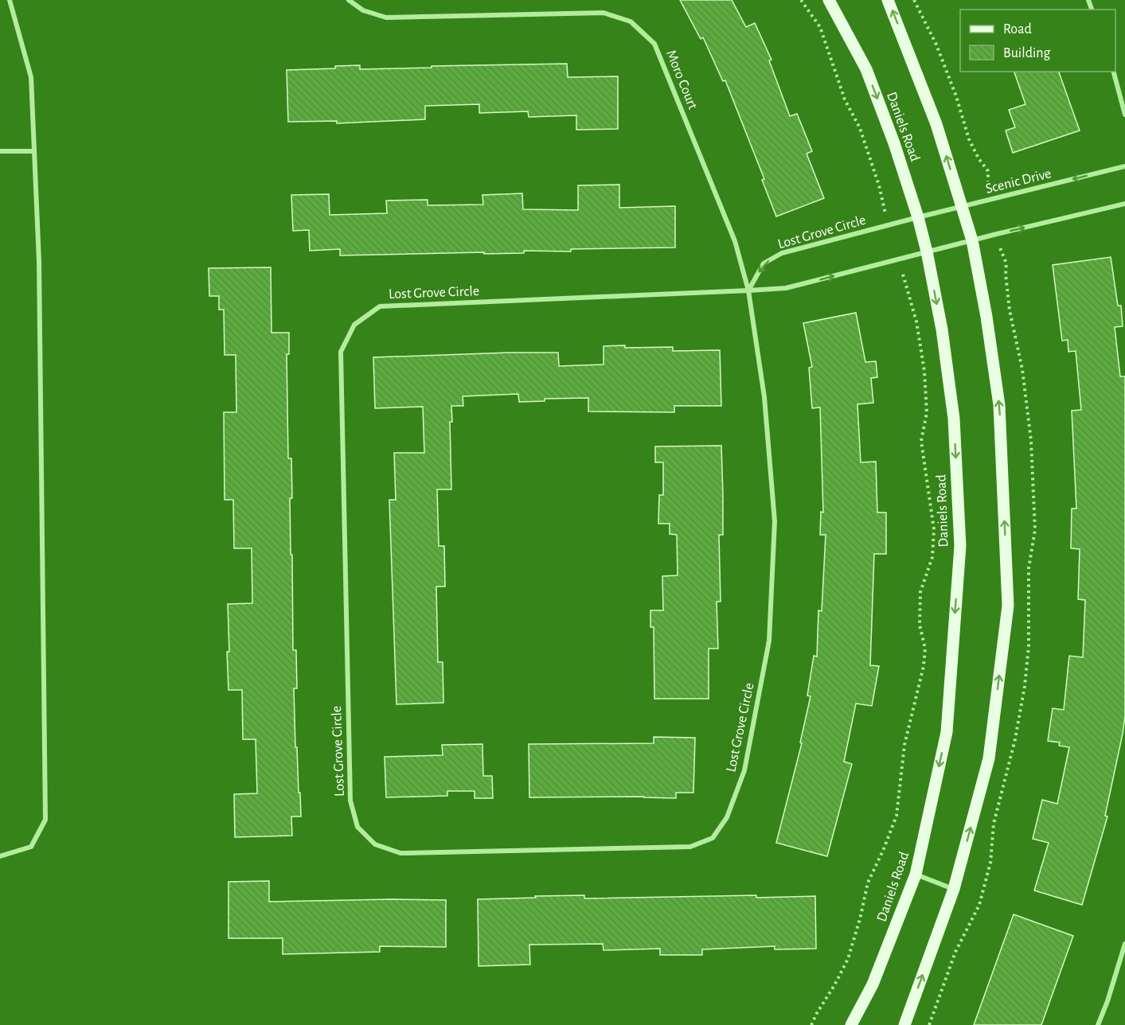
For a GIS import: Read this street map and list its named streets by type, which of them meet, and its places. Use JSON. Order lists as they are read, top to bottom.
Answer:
{
  "streets": {
    "main road": ["Daniels Road"],
    "street": ["Moro Court", "Scenic Drive", "Lost Grove Circle"]
  },
  "crossings": [
    ["Moro Court", "Lost Grove Circle"],
    ["Daniels Road", "Scenic Drive"],
    ["Daniels Road", "Lost Grove Circle"],
    ["Scenic Drive", "Lost Grove Circle"]
  ],
  "legend": ["Road", "Building"]
}
